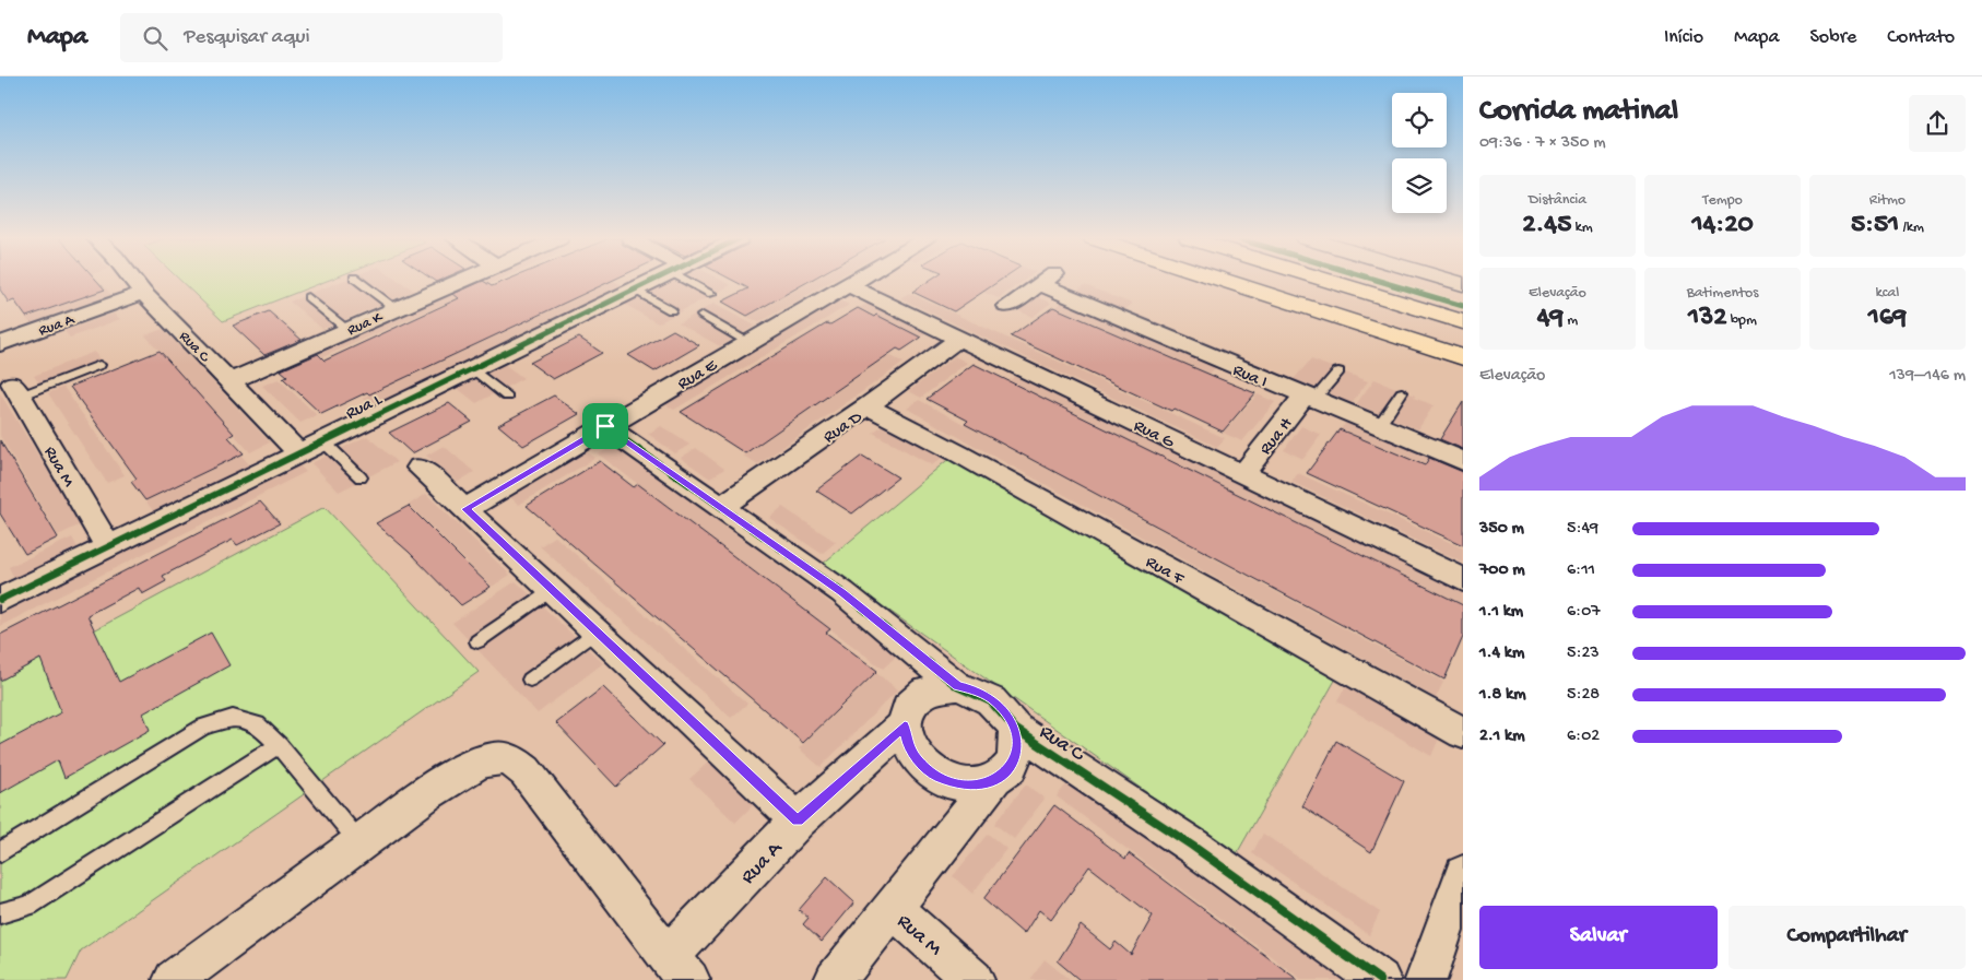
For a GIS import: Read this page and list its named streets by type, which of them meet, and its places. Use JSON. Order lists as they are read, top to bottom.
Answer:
{
  "streets": {
    "street": [
      "Rua K",
      "Rua A",
      "Rua C",
      "Rua E",
      "Rua I",
      "Rua L",
      "Rua D",
      "Rua G",
      "Rua H",
      "Rua M",
      "Rua F"
    ]
  },
  "crossings": [
    ["Rua K", "Rua C"],
    ["Rua A", "Rua C"],
    ["Rua C", "Rua E"],
    ["Rua C", "Rua L"],
    ["Rua C", "Rua D"],
    ["Rua E", "Rua G"],
    ["Rua I", "Rua H"],
    ["Rua L", "Rua M"],
    ["Rua D", "Rua G"],
    ["Rua D", "Rua F"],
    ["Rua G", "Rua H"]
  ],
  "page": {
    "header": "Mapa",
    "search": "Pesquisar aqui",
    "nav": [
      "Início",
      "Mapa",
      "Sobre",
      "Contato"
    ],
    "heading": ["Corrida matinal", "09:36 · 7 × 350 m"],
    "stats": [
      ["Distância", "2.45 km"],
      ["Tempo", "14:20"],
      ["Ritmo", "5:51 /km"],
      ["Elevação", "49 m"],
      ["Batimentos", "132 bpm"],
      ["kcal", "169"]
    ],
    "chart": ["Elevação", "139–146 m"],
    "list": [
      {
        "name": "350 m",
        "note": "5:49"
      },
      {
        "name": "700 m",
        "note": "6:11"
      },
      {
        "name": "1.1 km",
        "note": "6:07"
      },
      {
        "name": "1.4 km",
        "note": "5:23"
      },
      {
        "name": "1.8 km",
        "note": "5:28"
      },
      {
        "name": "2.1 km",
        "note": "6:02"
      }
    ],
    "buttons": ["Salvar", "Compartilhar"]
  }
}
